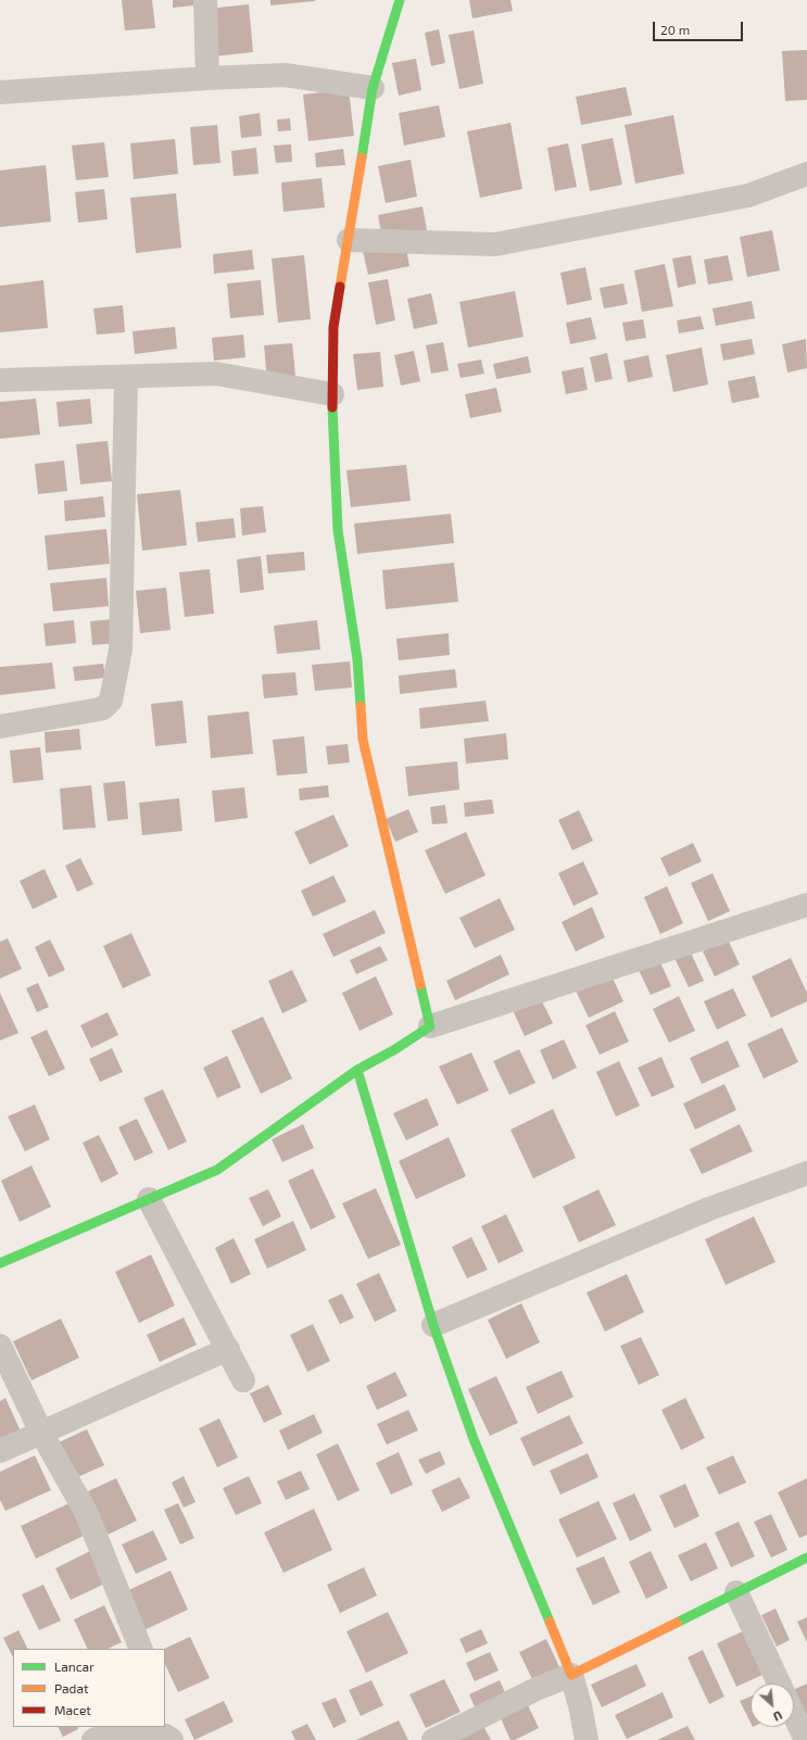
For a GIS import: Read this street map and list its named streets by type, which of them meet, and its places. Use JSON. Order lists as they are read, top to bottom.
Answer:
{
  "legend": ["Lancar", "Padat", "Macet"],
  "scale_bar": "20 m",
  "north": "bottom right"
}
